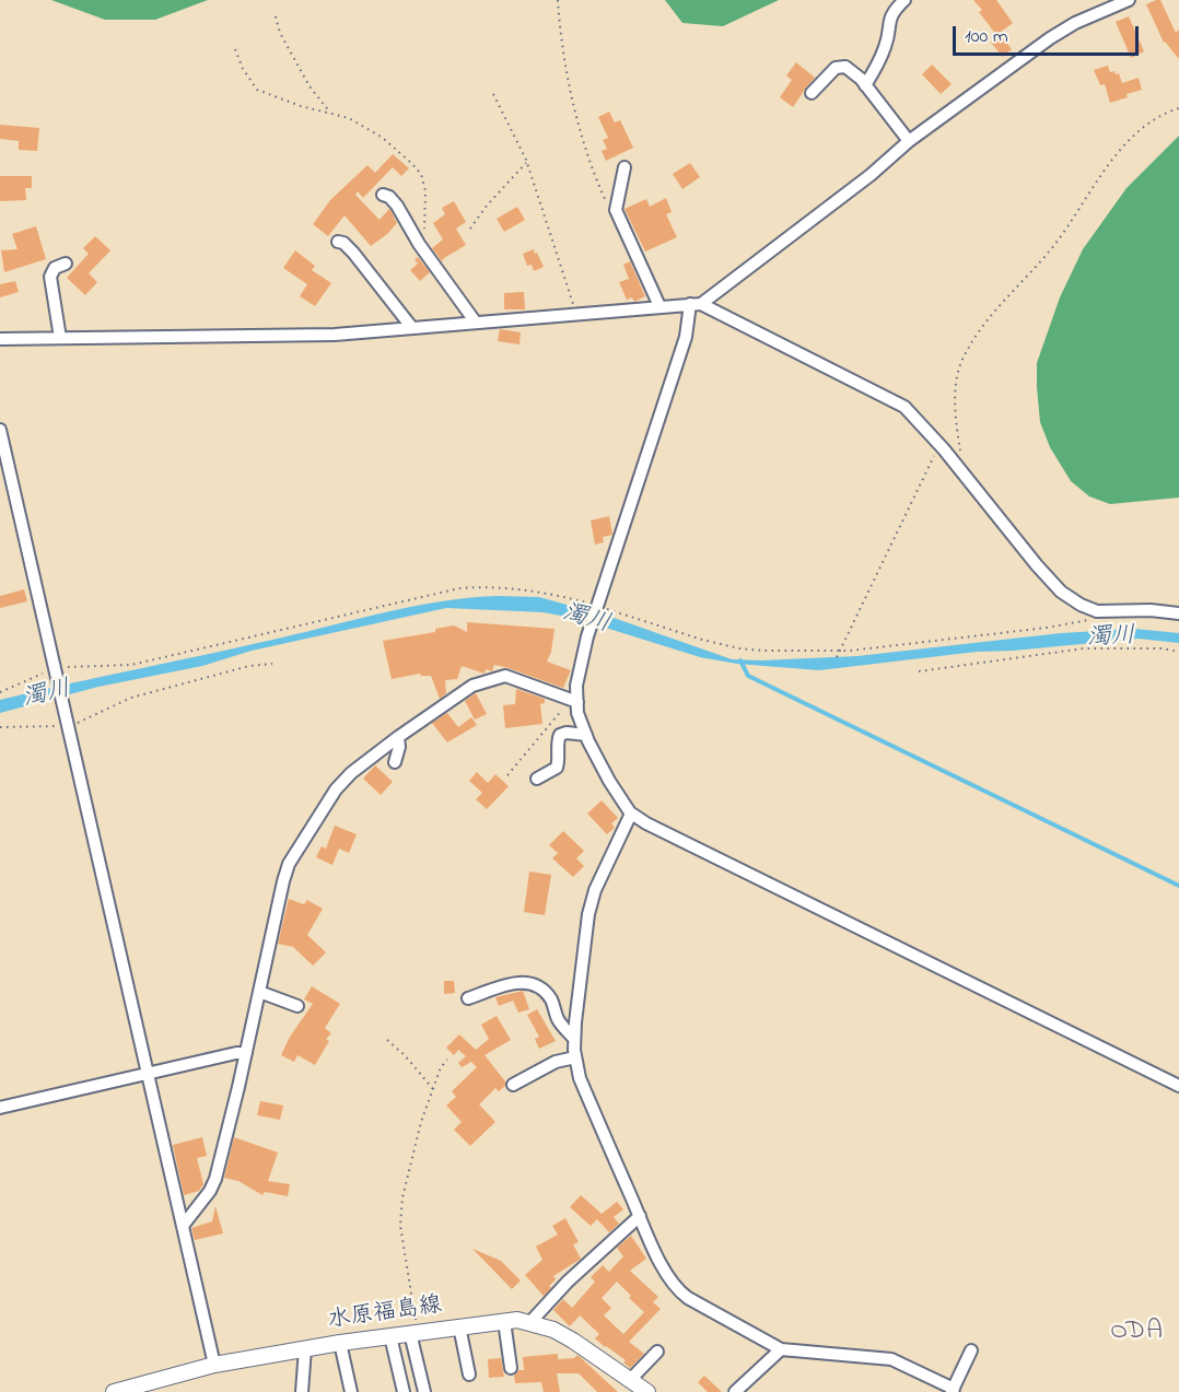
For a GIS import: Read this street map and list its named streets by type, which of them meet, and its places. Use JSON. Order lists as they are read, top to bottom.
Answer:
{
  "streets": {
    "main road": ["水原福島線"]
  },
  "districts": ["ODA"],
  "water": ["濁川"],
  "scale_bar": "100 m"
}
